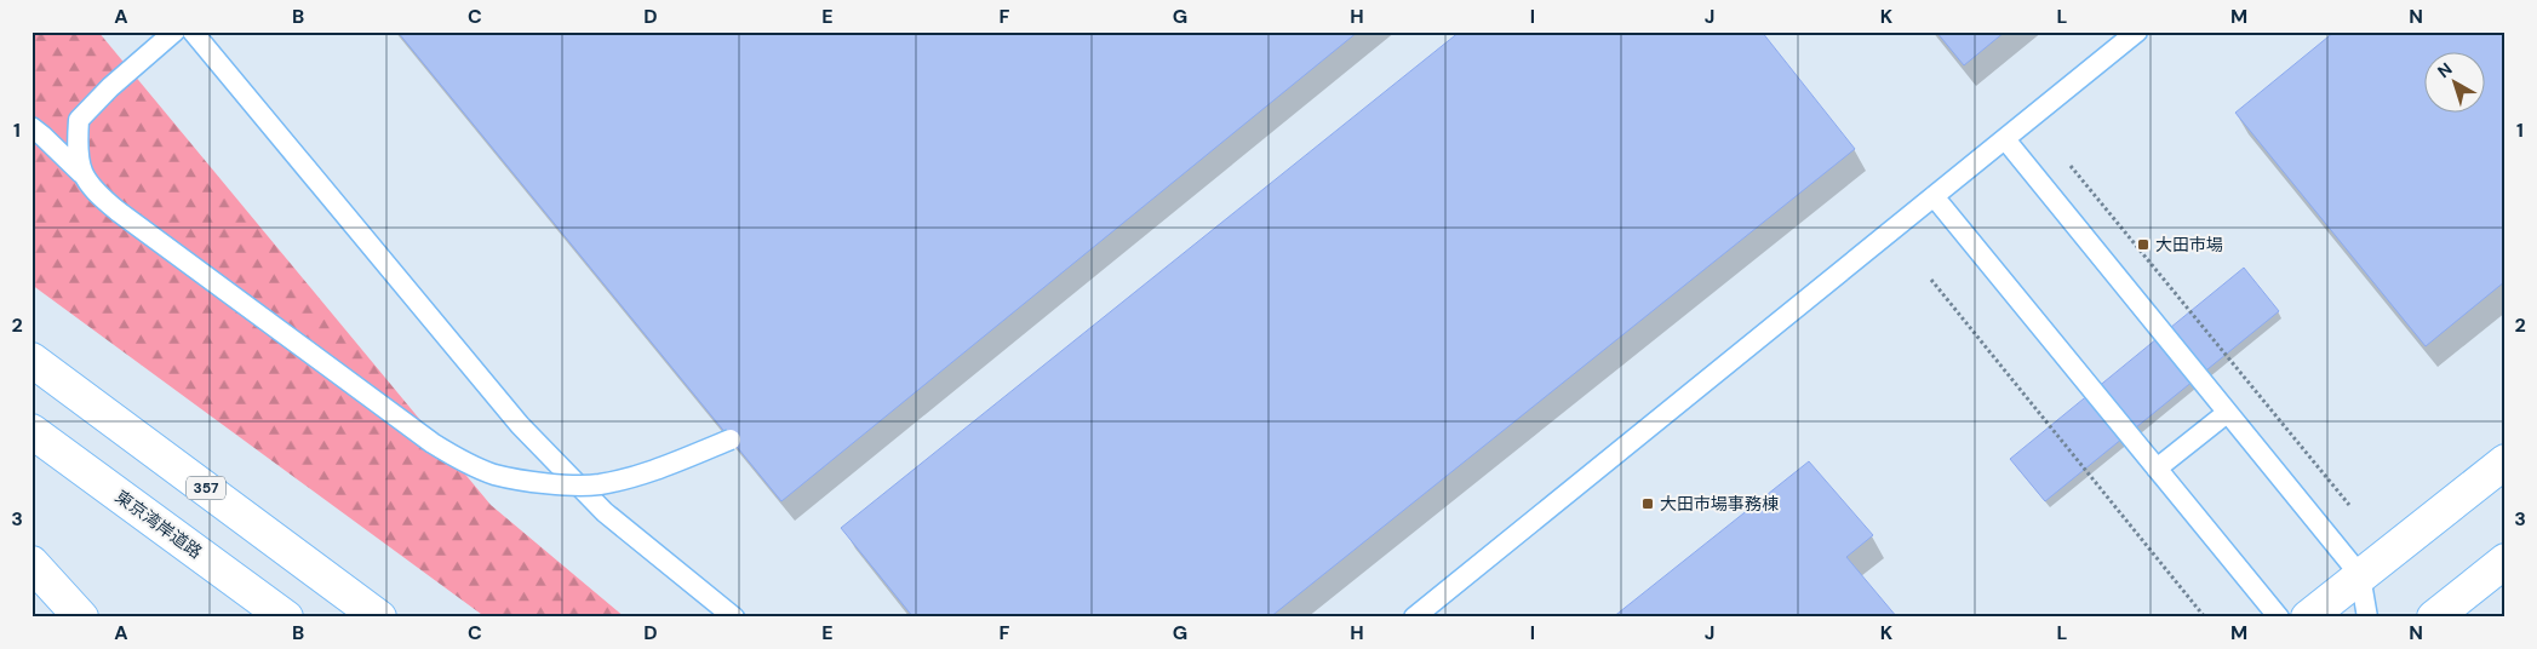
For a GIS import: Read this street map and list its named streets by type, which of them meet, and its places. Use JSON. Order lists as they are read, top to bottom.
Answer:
{
  "streets": {
    "main road": ["357", "東京湾岸道路"]
  },
  "places": {
    "transit": ["大田市場", "大田市場事務棟"]
  },
  "north": "top left",
  "grid": {
    "columns": [
      "A",
      "B",
      "C",
      "D",
      "E",
      "F",
      "G",
      "H",
      "I",
      "J",
      "K",
      "L",
      "M",
      "N"
    ],
    "rows": ["1", "2", "3"]
  }
}
